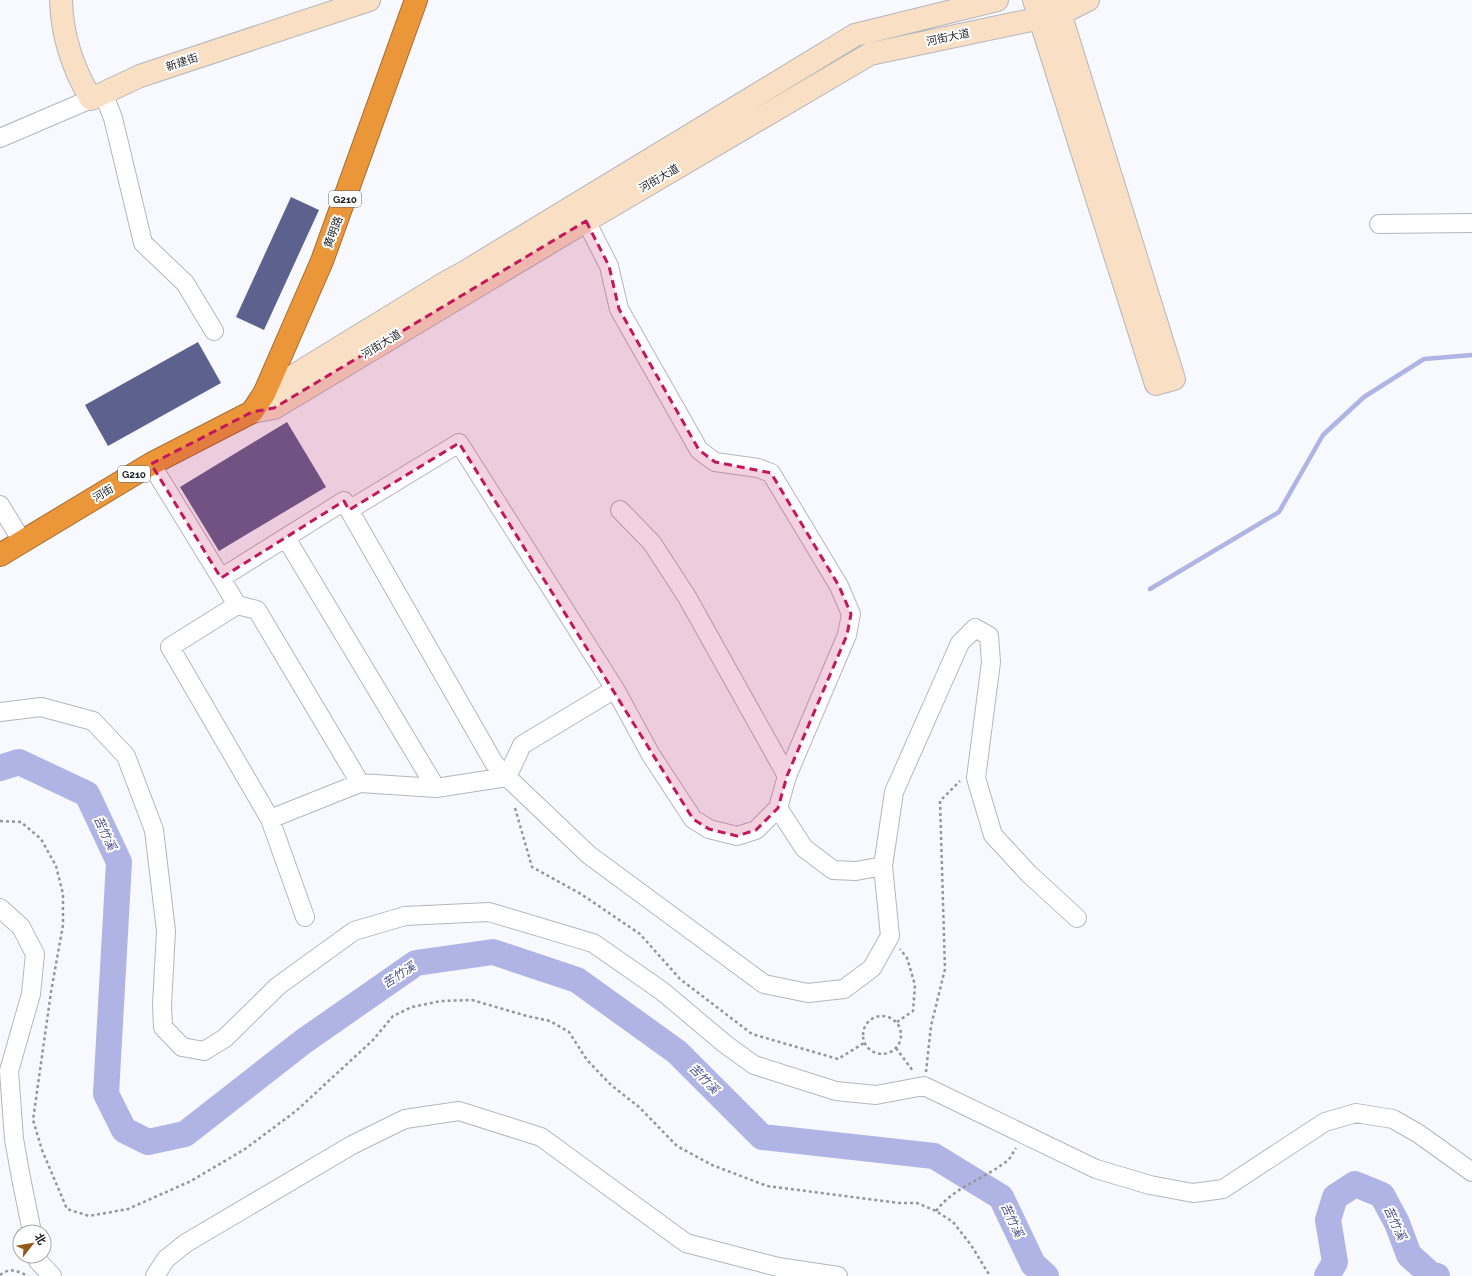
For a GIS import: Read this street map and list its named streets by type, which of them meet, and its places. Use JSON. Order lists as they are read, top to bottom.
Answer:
{
  "streets": {
    "highway": ["G210", "黄明路", "河街"],
    "main road": ["河街大道", "新建街"]
  },
  "crossings": [
    ["河街大道", "黄明路"],
    ["河街大道", "河街"],
    ["黄明路", "河街"]
  ],
  "water": ["苦竹溪"],
  "north": "top right"
}
